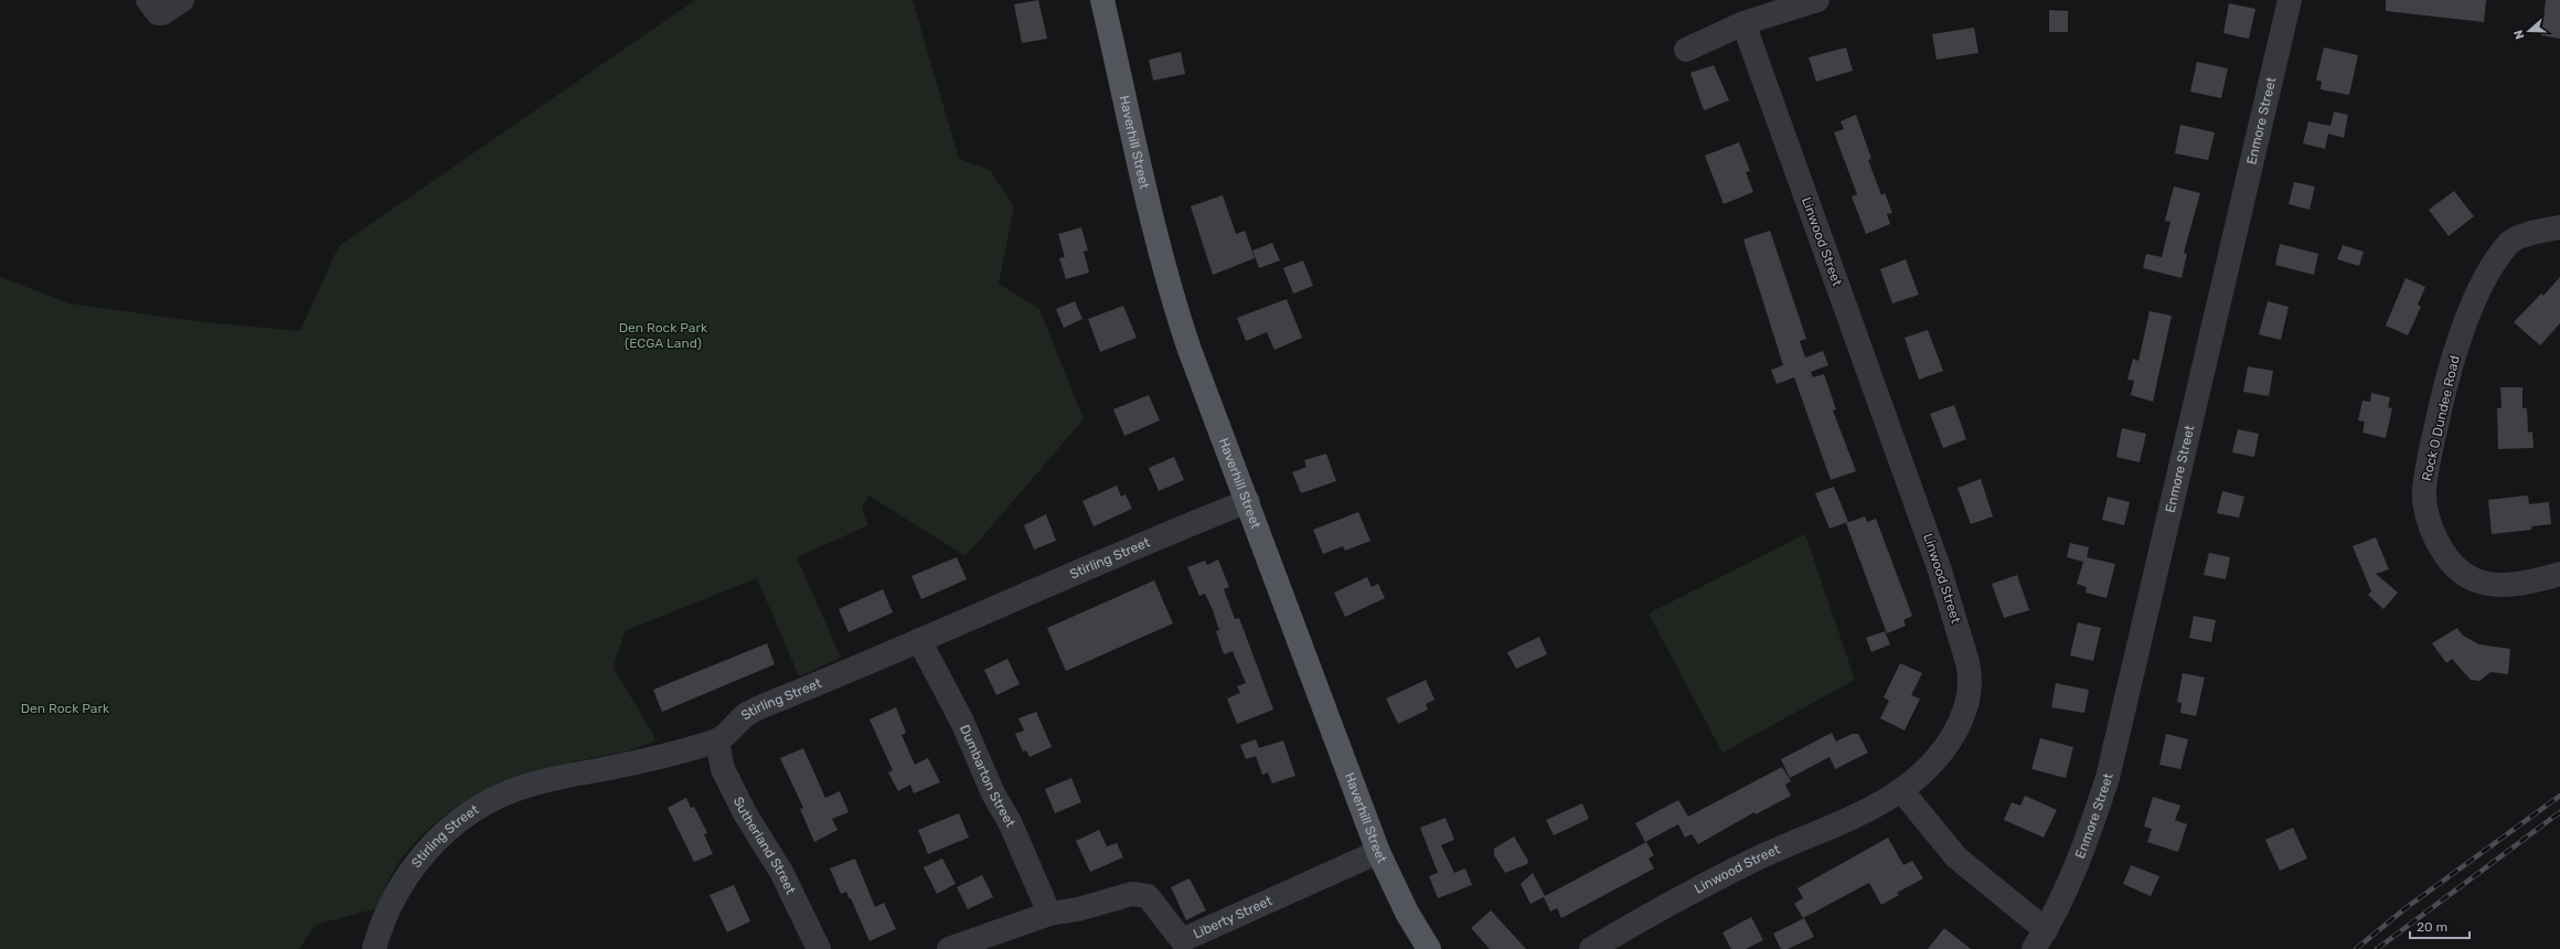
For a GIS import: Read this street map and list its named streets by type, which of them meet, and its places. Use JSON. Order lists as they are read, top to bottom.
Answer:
{
  "streets": {
    "main road": ["Haverhill Street"],
    "street": [
      "Enmore Street",
      "Linwood Street",
      "Rock O Dundee Road",
      "Stirling Street",
      "Dumbarton Street",
      "Sutherland Street",
      "Liberty Street"
    ]
  },
  "crossings": [
    ["Enmore Street", "Linwood Street"],
    ["Haverhill Street", "Stirling Street"],
    ["Haverhill Street", "Liberty Street"],
    ["Stirling Street", "Dumbarton Street"],
    ["Stirling Street", "Sutherland Street"],
    ["Dumbarton Street", "Liberty Street"]
  ],
  "parks": ["Den Rock Park (ECGA Land)", "Den Rock Park"],
  "scale_bar": "20 m",
  "north": "left"
}
